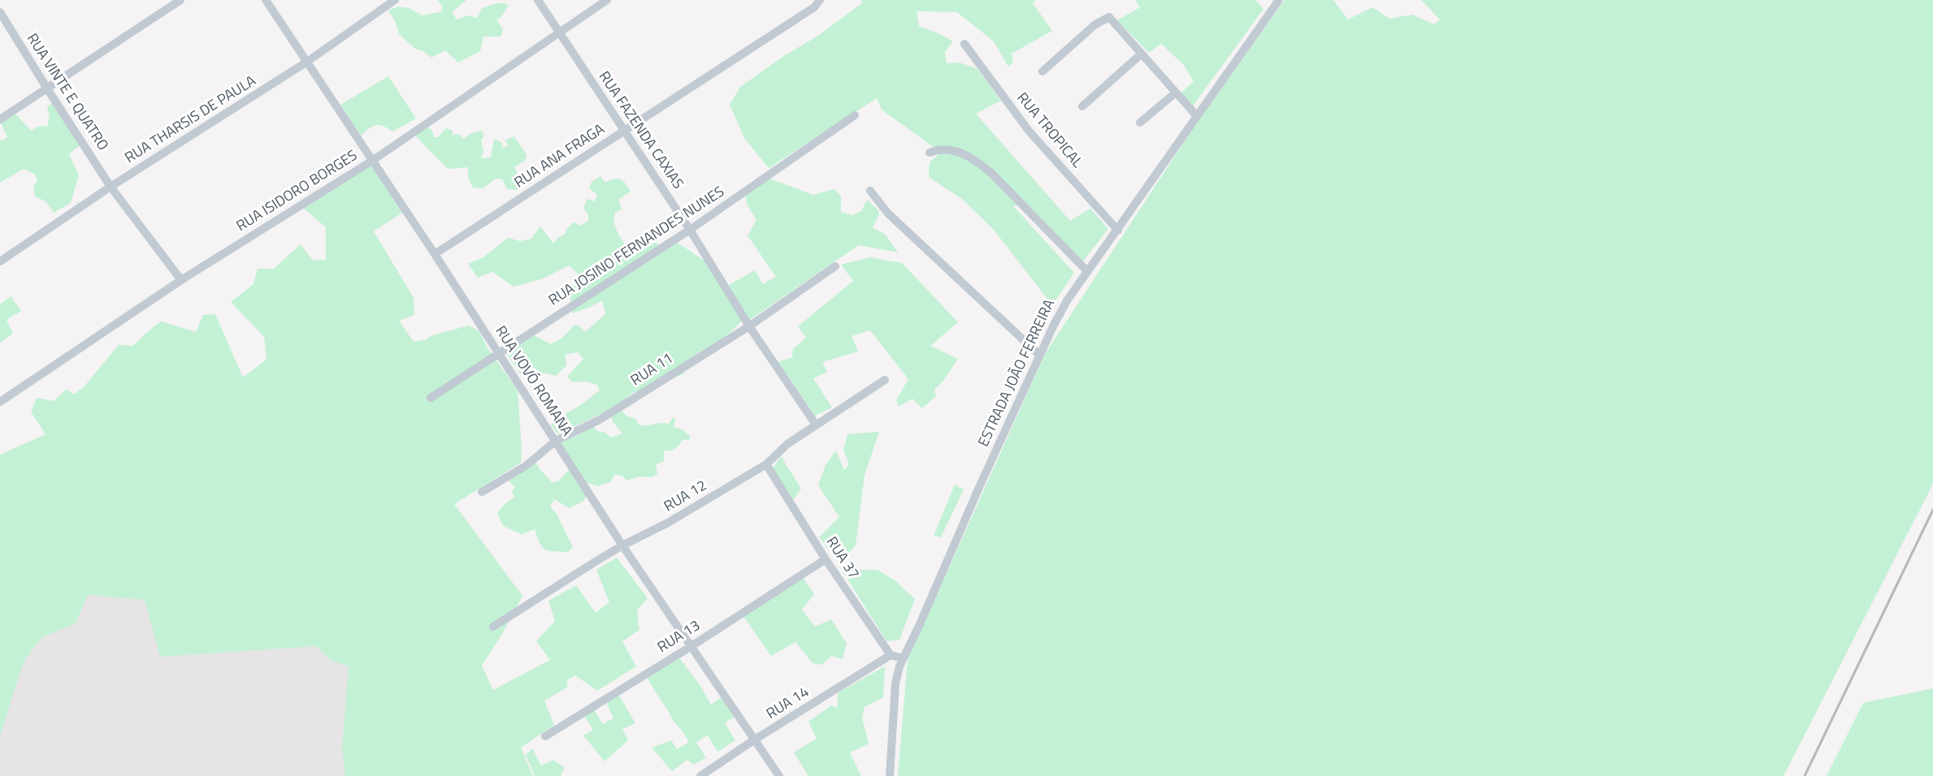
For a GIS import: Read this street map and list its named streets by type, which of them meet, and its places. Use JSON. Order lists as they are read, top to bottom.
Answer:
{
  "streets": {
    "street": [
      "RUA VINTE E QUATRO",
      "RUA THARSIS DE PAULA",
      "RUA FAZENDA CAXIAS",
      "RUA TROPICAL",
      "RUA ANA FRAGA",
      "RUA ISIDORO BORGES",
      "RUA JOSINO FERNANDES NUNES",
      "RUA 11",
      "ESTRADA JOÃO FERREIRA",
      "RUA VOVÓ ROMANA",
      "RUA 12",
      "RUA 37",
      "RUA 13",
      "RUA 14"
    ]
  },
  "crossings": [
    ["RUA VINTE E QUATRO", "RUA THARSIS DE PAULA"],
    ["RUA VINTE E QUATRO", "RUA ISIDORO BORGES"],
    ["RUA THARSIS DE PAULA", "RUA VOVÓ ROMANA"],
    ["RUA FAZENDA CAXIAS", "RUA ANA FRAGA"],
    ["RUA FAZENDA CAXIAS", "RUA ISIDORO BORGES"],
    ["RUA FAZENDA CAXIAS", "RUA JOSINO FERNANDES NUNES"],
    ["RUA FAZENDA CAXIAS", "RUA 11"],
    ["RUA FAZENDA CAXIAS", "RUA 12"],
    ["RUA TROPICAL", "ESTRADA JOÃO FERREIRA"],
    ["RUA ANA FRAGA", "RUA VOVÓ ROMANA"],
    ["RUA ISIDORO BORGES", "RUA VOVÓ ROMANA"],
    ["RUA JOSINO FERNANDES NUNES", "RUA VOVÓ ROMANA"],
    ["RUA 11", "RUA VOVÓ ROMANA"],
    ["RUA VOVÓ ROMANA", "RUA 12"],
    ["RUA VOVÓ ROMANA", "RUA 13"],
    ["RUA VOVÓ ROMANA", "RUA 14"],
    ["RUA 12", "RUA 37"],
    ["RUA 37", "RUA 13"],
    ["RUA 37", "RUA 14"]
  ]
}
